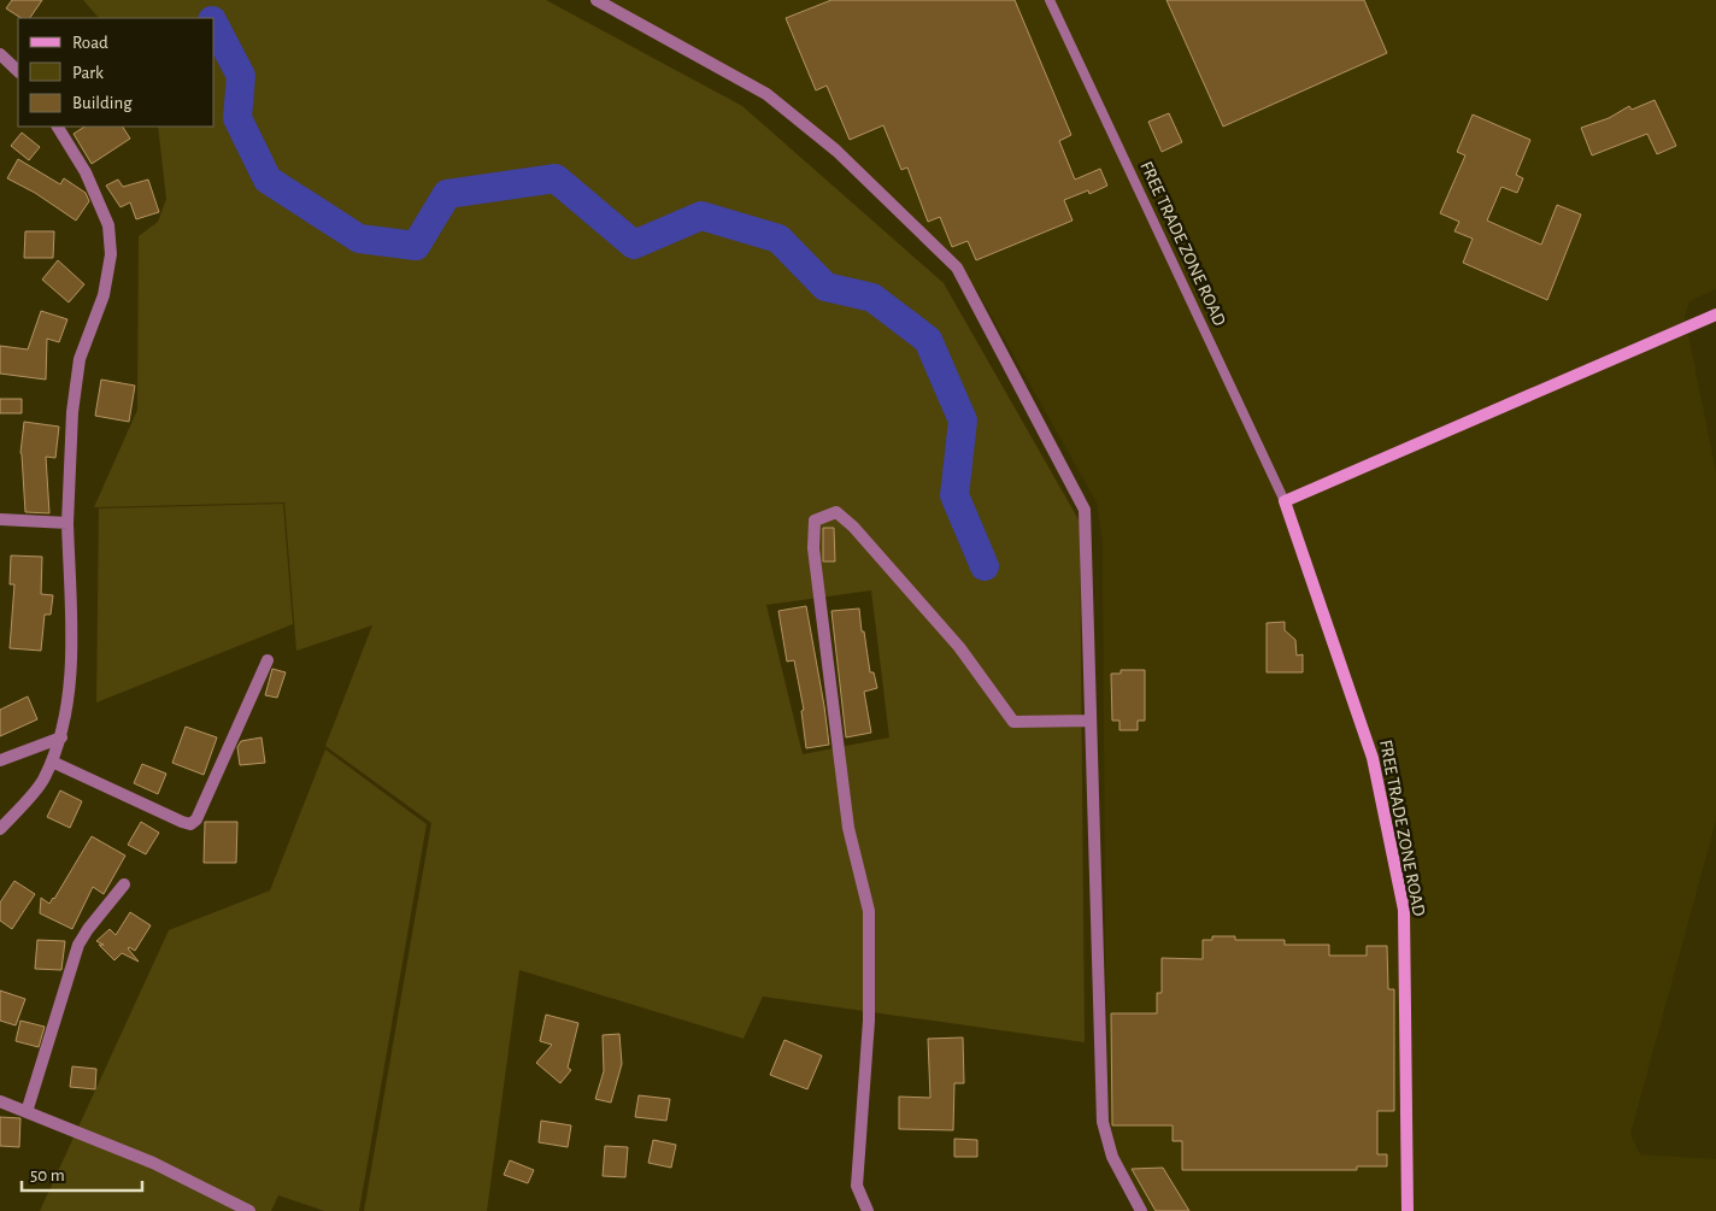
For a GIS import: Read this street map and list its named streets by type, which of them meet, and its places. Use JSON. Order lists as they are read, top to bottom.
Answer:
{
  "streets": {
    "street": ["FREE TRADE ZONE ROAD"]
  },
  "legend": ["Road", "Park", "Building"],
  "scale_bar": "50 m"
}
